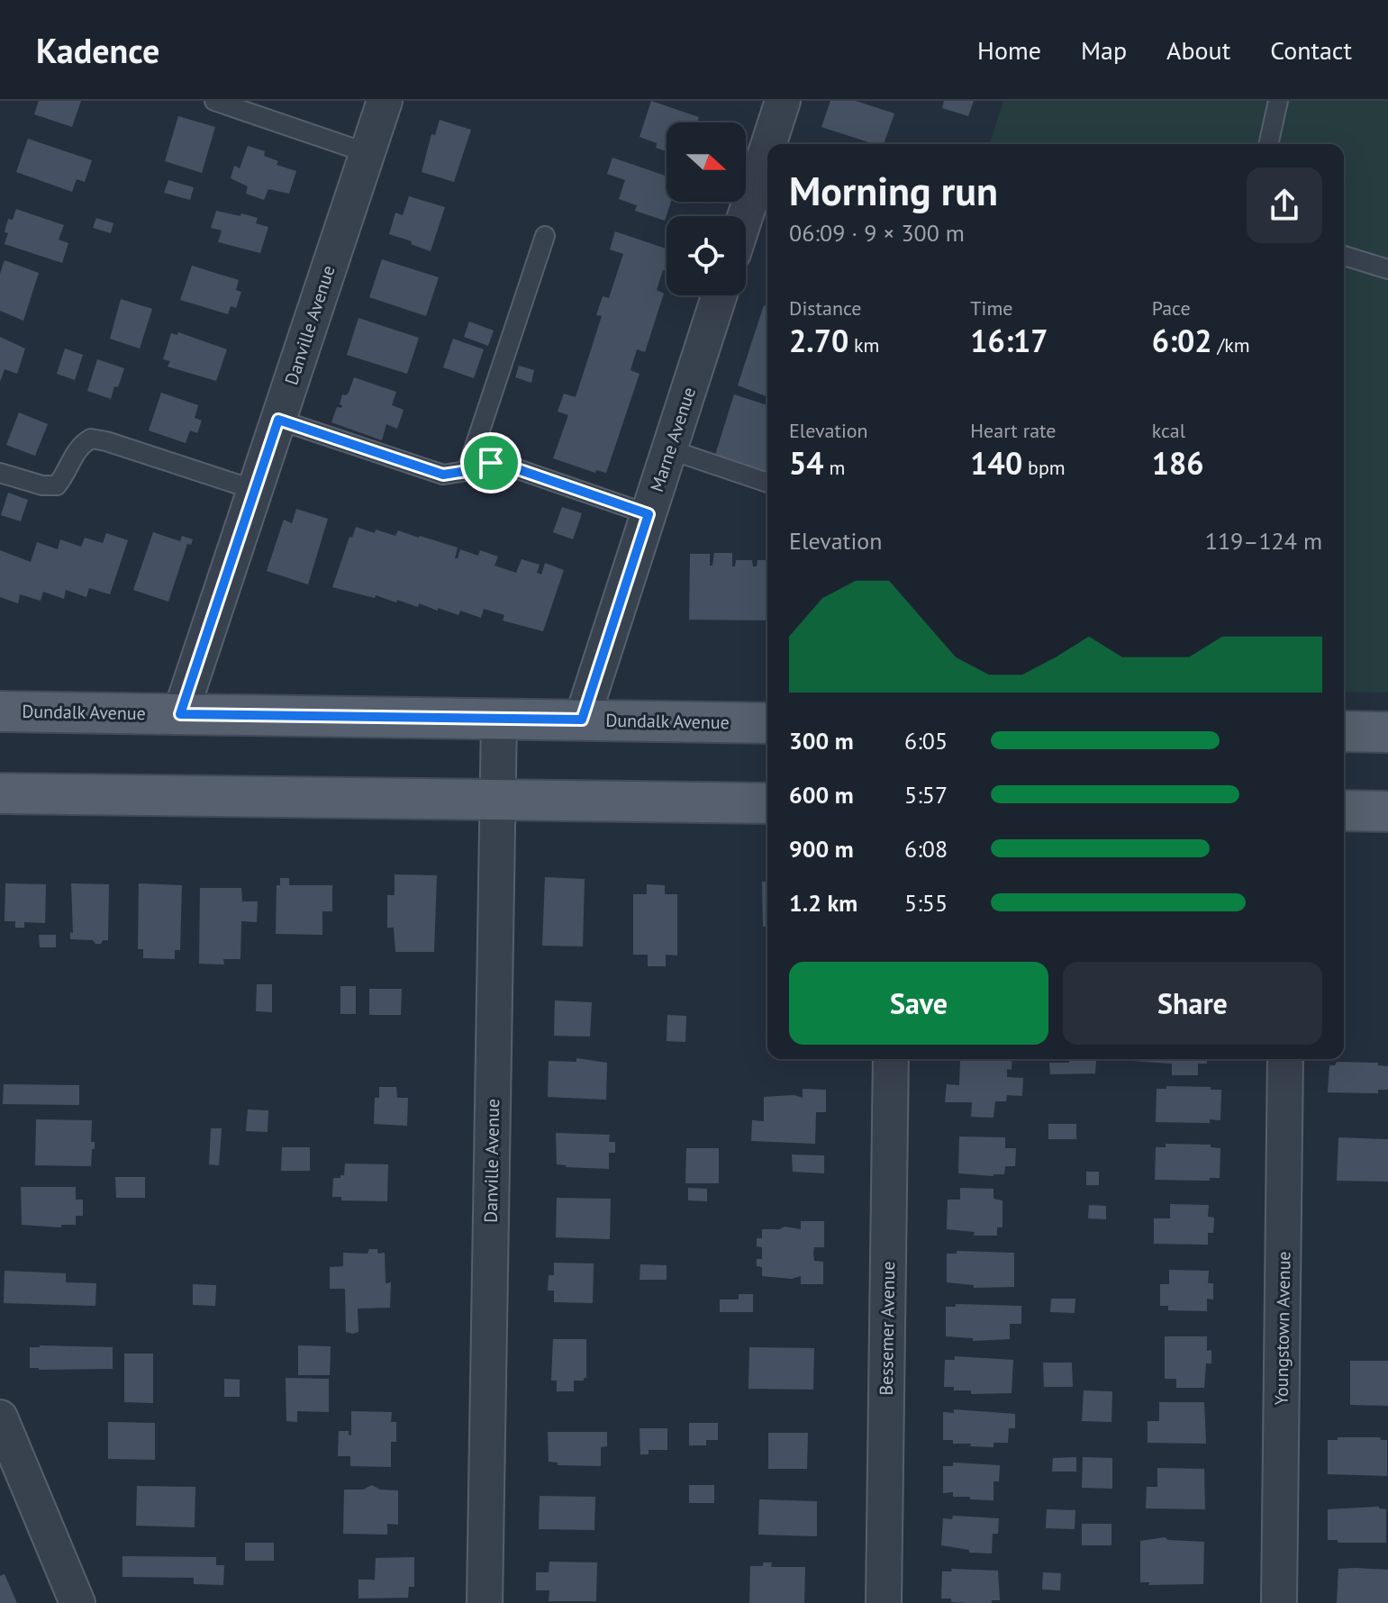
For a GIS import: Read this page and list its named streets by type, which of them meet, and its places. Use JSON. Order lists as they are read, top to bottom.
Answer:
{
  "streets": {
    "main road": ["Dundalk Avenue"],
    "street": [
      "Danville Avenue",
      "Marne Avenue",
      "Bessemer Avenue",
      "Youngstown Avenue"
    ]
  },
  "crossings": [
    ["Danville Avenue", "Dundalk Avenue"],
    ["Marne Avenue", "Dundalk Avenue"]
  ],
  "north": "right",
  "page": {
    "header": "Kadence",
    "nav": [
      "Home",
      "Map",
      "About",
      "Contact"
    ],
    "heading": ["Morning run", "06:09 · 9 × 300 m"],
    "stats": [
      ["Distance", "2.70 km"],
      ["Time", "16:17"],
      ["Pace", "6:02 /km"],
      ["Elevation", "54 m"],
      ["Heart rate", "140 bpm"],
      ["kcal", "186"]
    ],
    "chart": ["Elevation", "119–124 m"],
    "list": [
      {
        "name": "300 m",
        "note": "6:05"
      },
      {
        "name": "600 m",
        "note": "5:57"
      },
      {
        "name": "900 m",
        "note": "6:08"
      },
      {
        "name": "1.2 km",
        "note": "5:55"
      }
    ],
    "buttons": ["Save", "Share"]
  }
}
